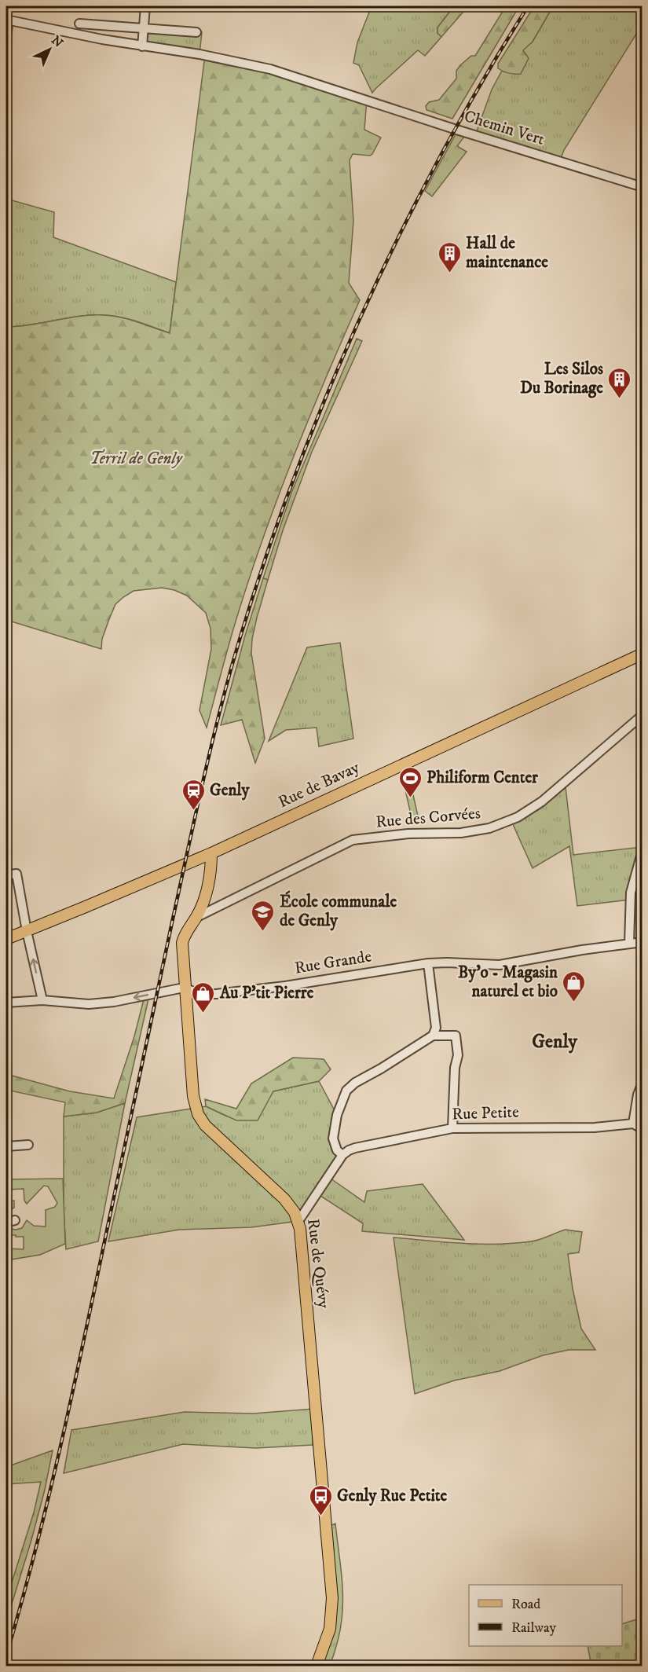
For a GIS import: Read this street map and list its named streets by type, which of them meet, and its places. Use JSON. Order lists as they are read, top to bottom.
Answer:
{
  "streets": {
    "main road": ["Rue de Bavay", "Rue de Quévy"],
    "street": [
      "Chemin Vert",
      "Rue des Corvées",
      "Rue Grande",
      "Rue Petite"
    ]
  },
  "crossings": [
    ["Rue de Bavay", "Rue de Quévy"],
    ["Rue des Corvées", "Rue de Quévy"],
    ["Rue Grande", "Rue de Quévy"]
  ],
  "districts": ["Genly"],
  "parks": ["Terril de Genly"],
  "places": {
    "building": ["Hall de maintenance", "Les Silos Du Borinage"],
    "sports": ["Philiform Center"],
    "station": ["Genly"],
    "school or university": ["École communale de Genly"],
    "shop": ["By'o - Magasin naturel et bio", "Au P'tit Pierre"],
    "bus stop": ["Genly Rue Petite"]
  },
  "legend": ["Road", "Railway"],
  "north": "top right"
}
